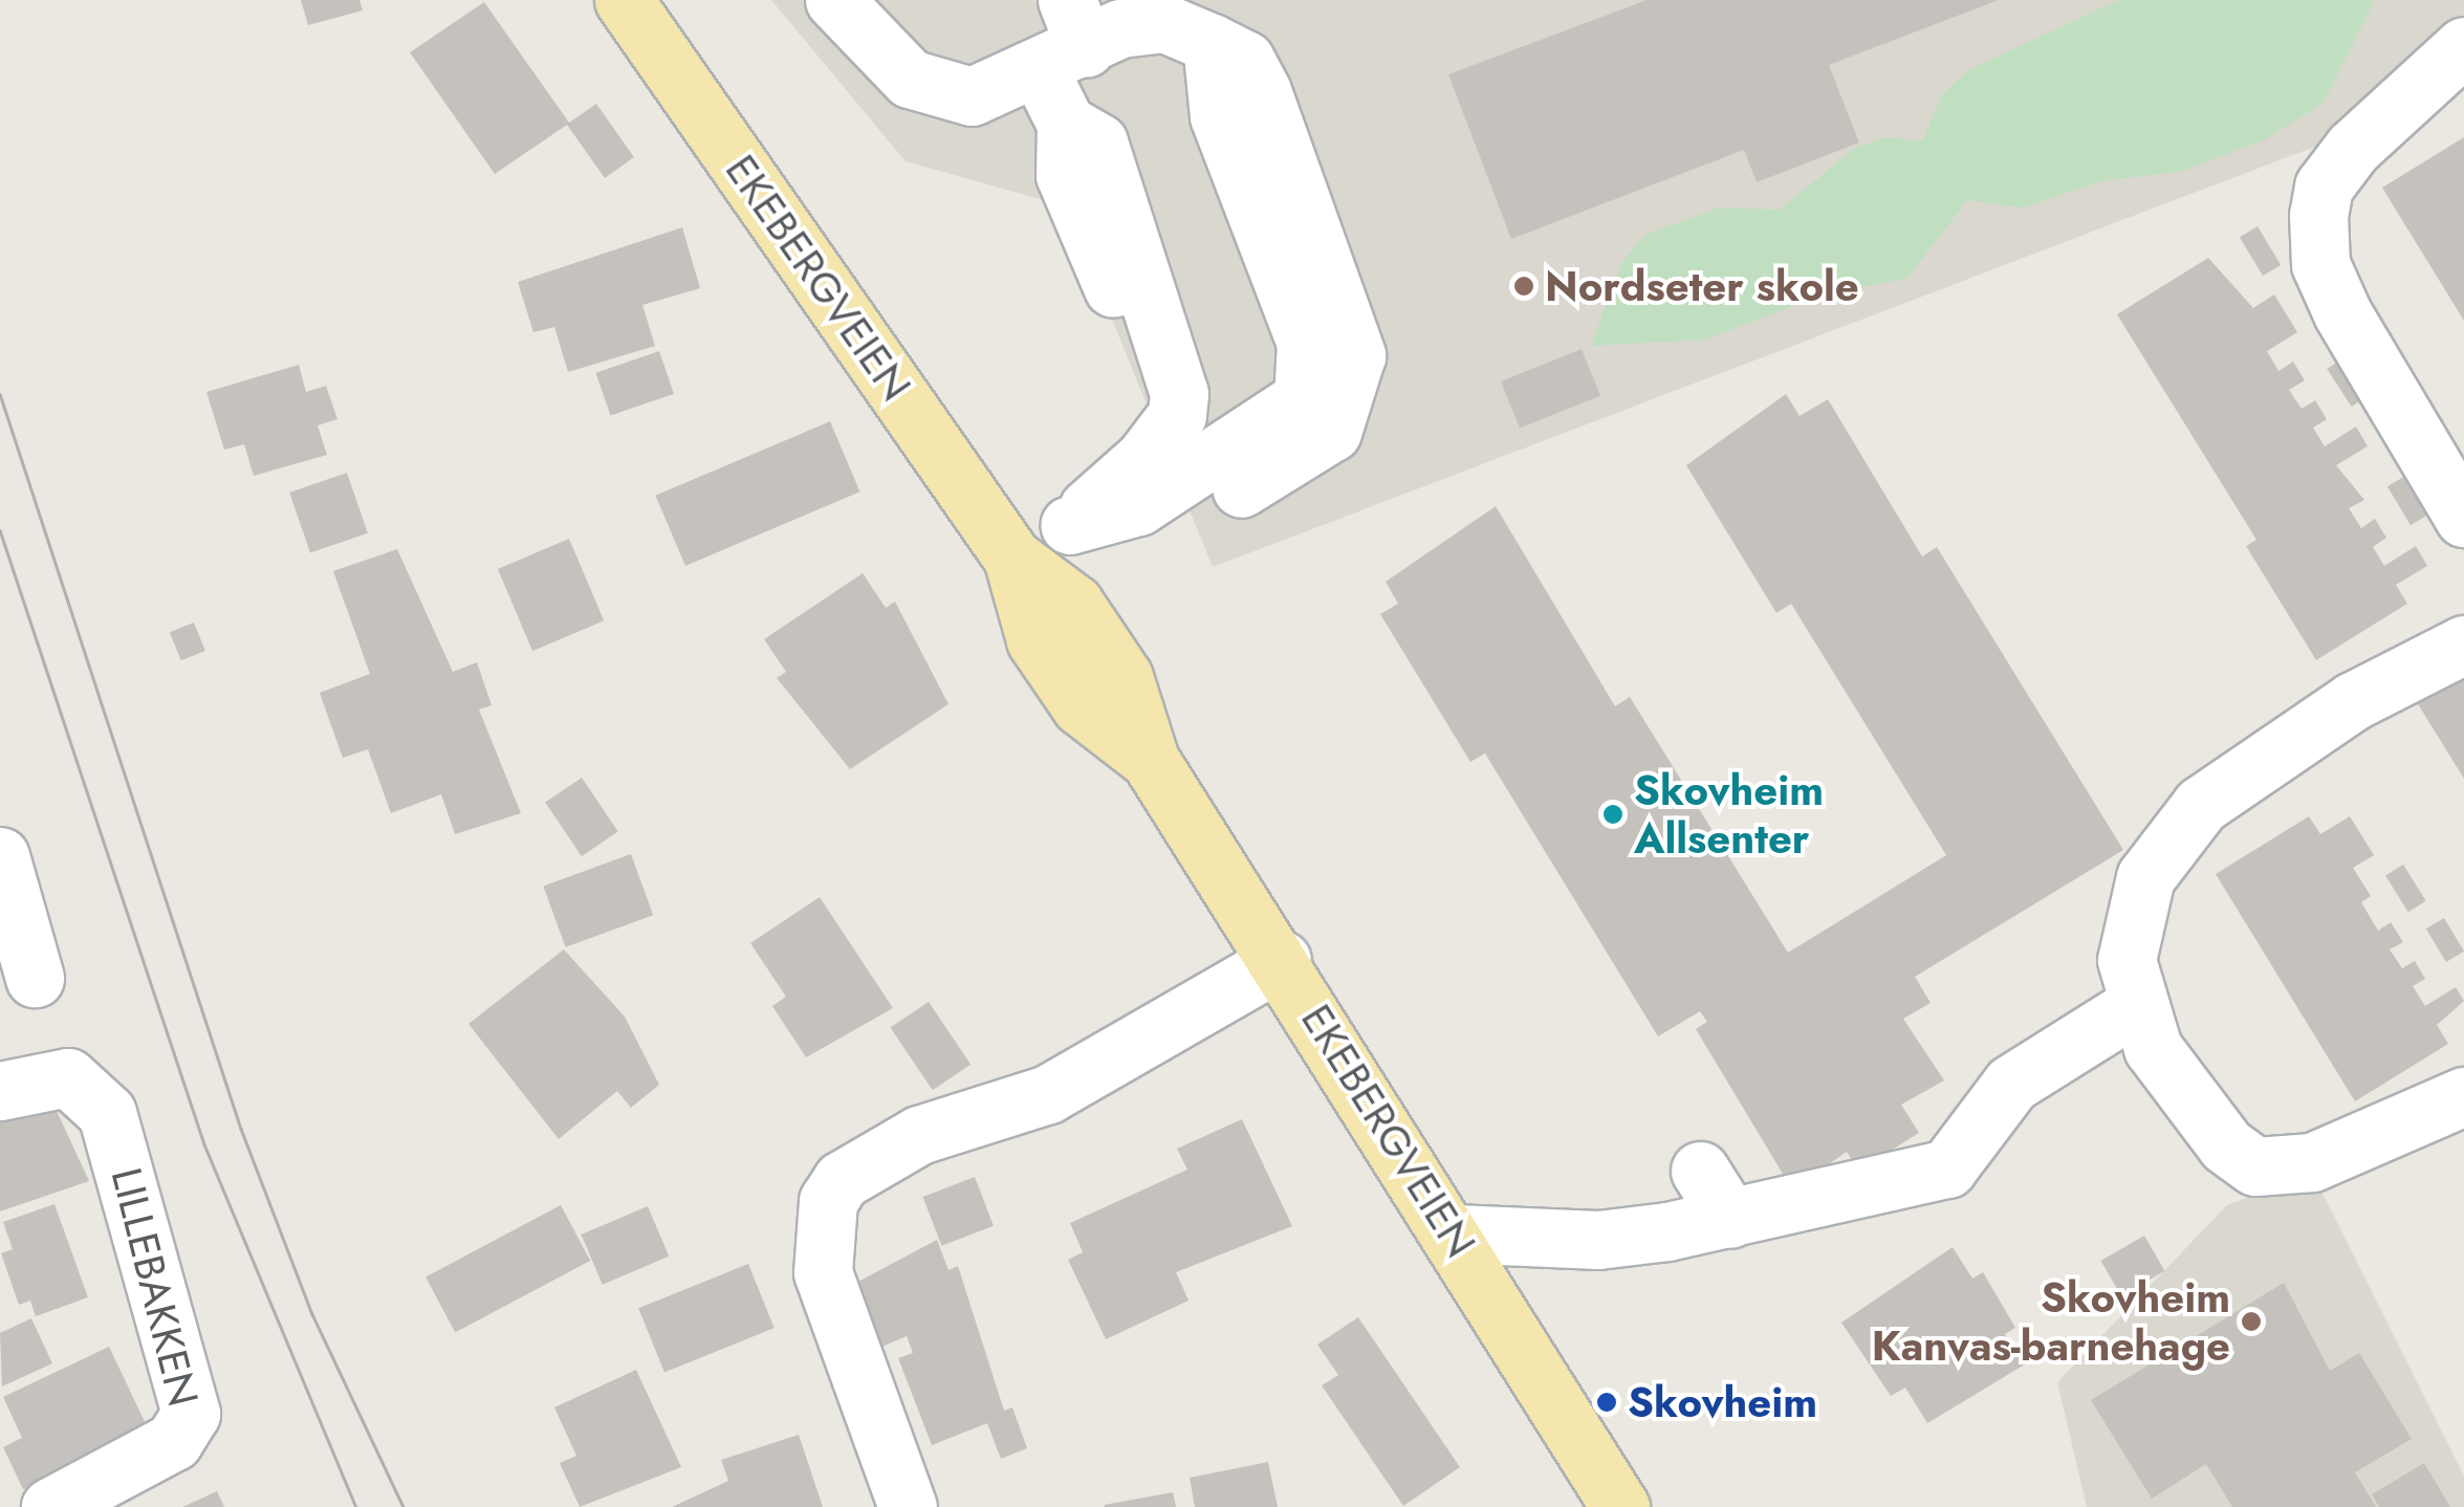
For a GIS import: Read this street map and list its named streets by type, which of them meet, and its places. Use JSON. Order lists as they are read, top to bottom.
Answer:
{
  "streets": {
    "main road": ["EKEBERGVEIEN"],
    "lane": ["LILLEBAKKEN"]
  },
  "places": [
    "Nordseter skole",
    "Skovheim Allsenter",
    "Skovheim Kanvas-barnehage",
    "Skovheim"
  ]
}
